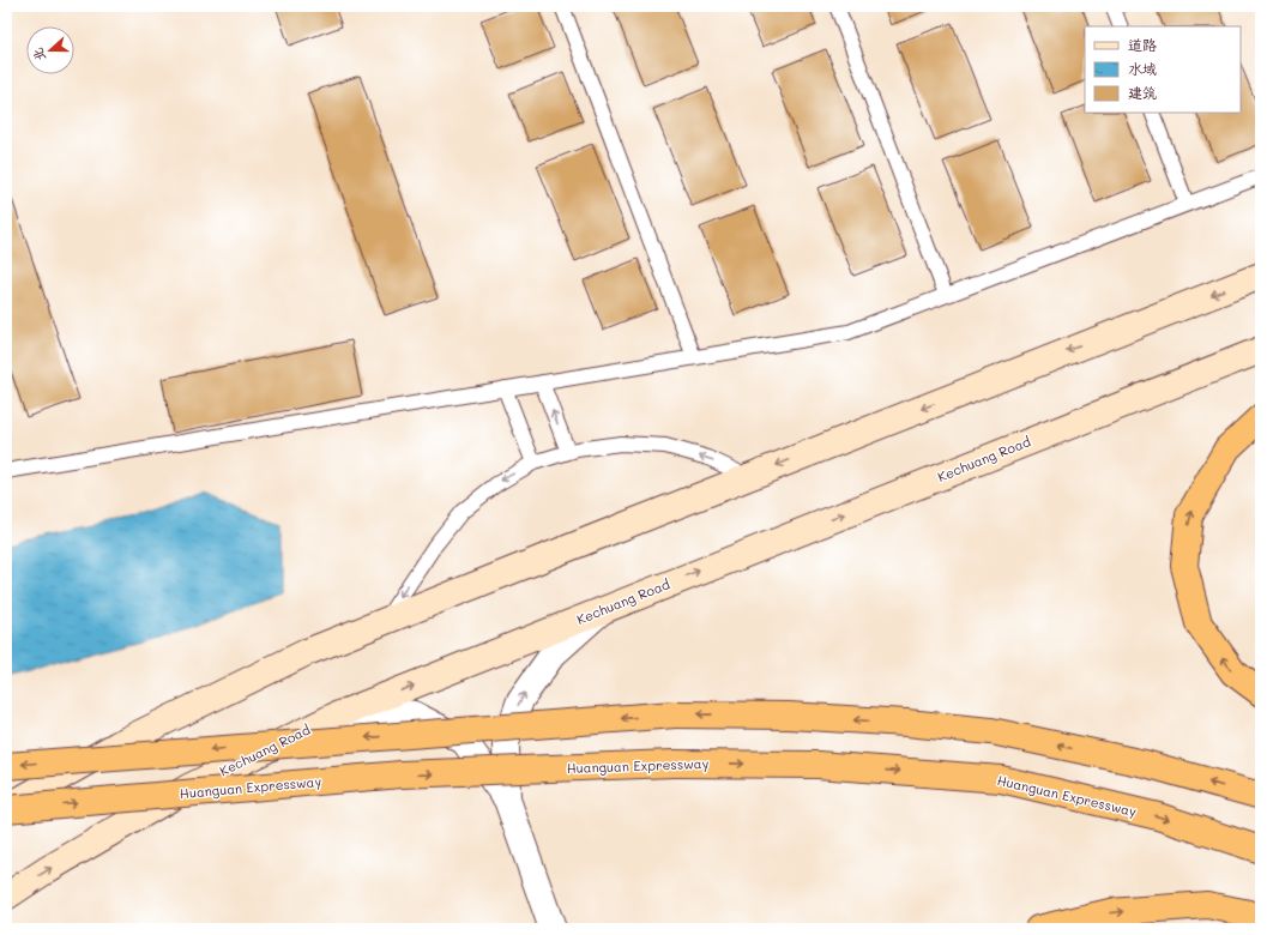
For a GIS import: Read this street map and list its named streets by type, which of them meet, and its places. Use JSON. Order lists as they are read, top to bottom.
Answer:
{
  "streets": {
    "highway": ["Huanguan Expressway"],
    "main road": ["Kechuang Road"]
  },
  "legend": ["道路", "水域", "建筑"],
  "north": "left"
}
